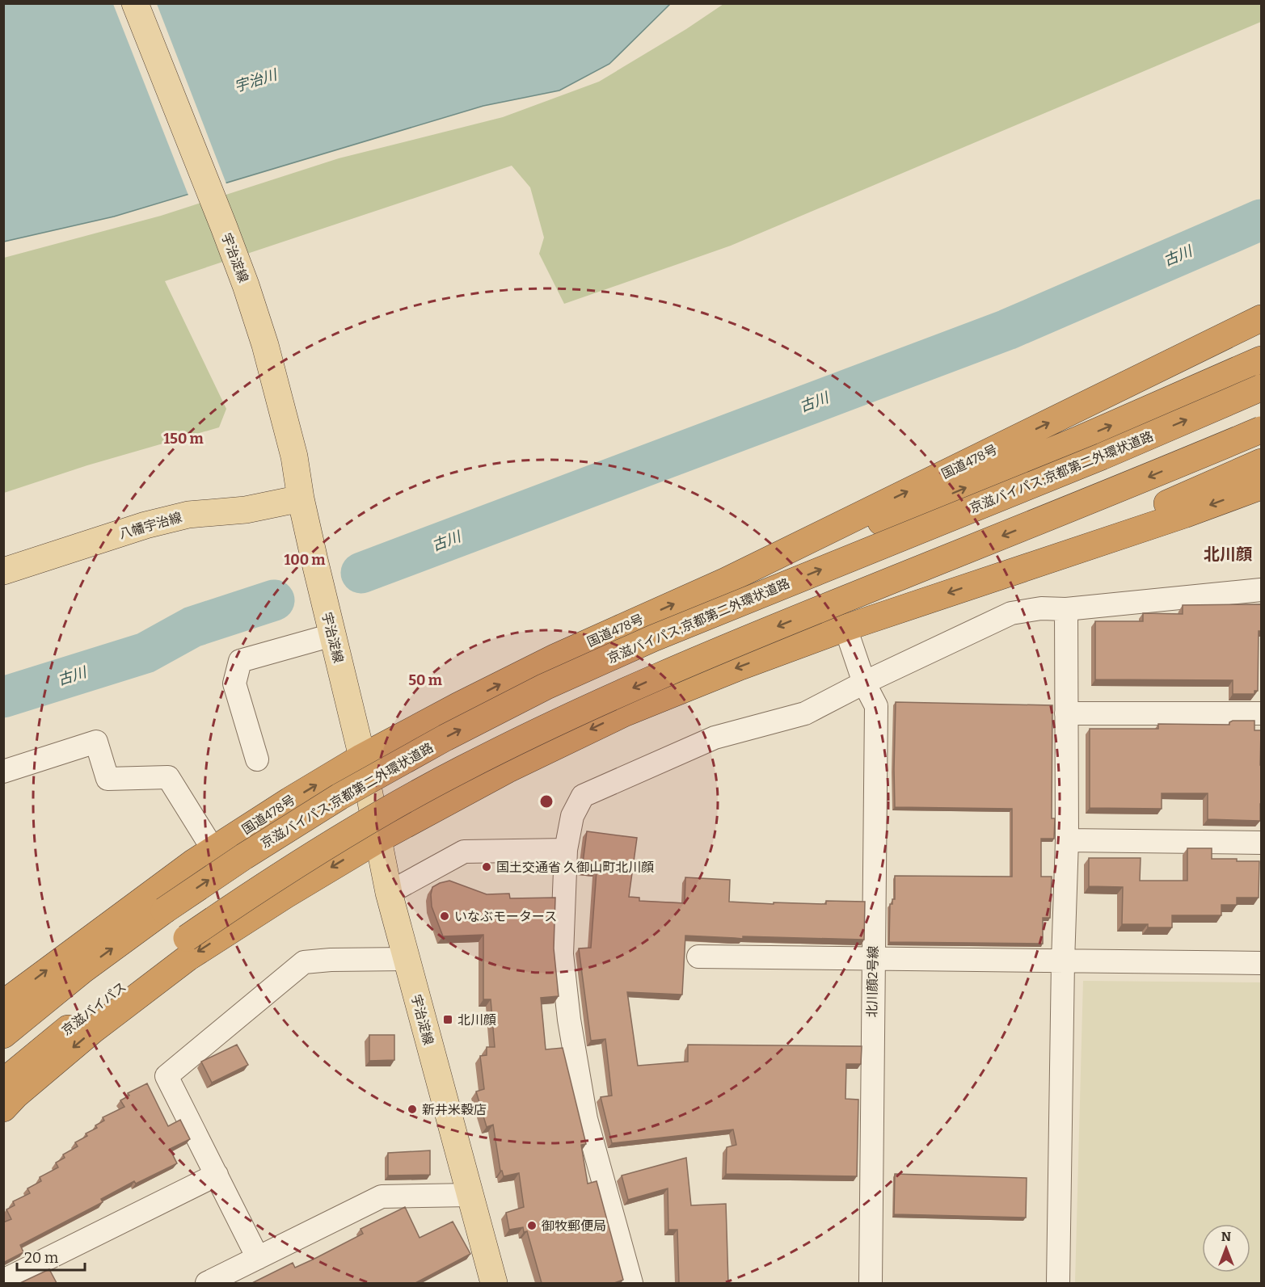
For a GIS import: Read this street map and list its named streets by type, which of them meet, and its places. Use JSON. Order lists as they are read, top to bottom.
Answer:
{
  "streets": {
    "highway": ["国道478号", "京滋バイパス;京都第二外環状道路", "京滋バイパス"],
    "main road": ["宇治淀線", "八幡宇治線"],
    "street": ["北川顔2号線"]
  },
  "crossings": [
    ["宇治淀線", "国道478号"],
    ["宇治淀線", "八幡宇治線"]
  ],
  "districts": ["北川顔"],
  "water": ["宇治川", "古川"],
  "places": {
    "other": [
      "国土交通省 久御山町北川顔",
      "いなぶモータース",
      "新井米穀店",
      "御牧郵便局"
    ],
    "transit": ["北川顔"]
  },
  "scale_bar": "20 m",
  "north": "top",
  "rings": ["150 m", "100 m", "50 m"]
}
